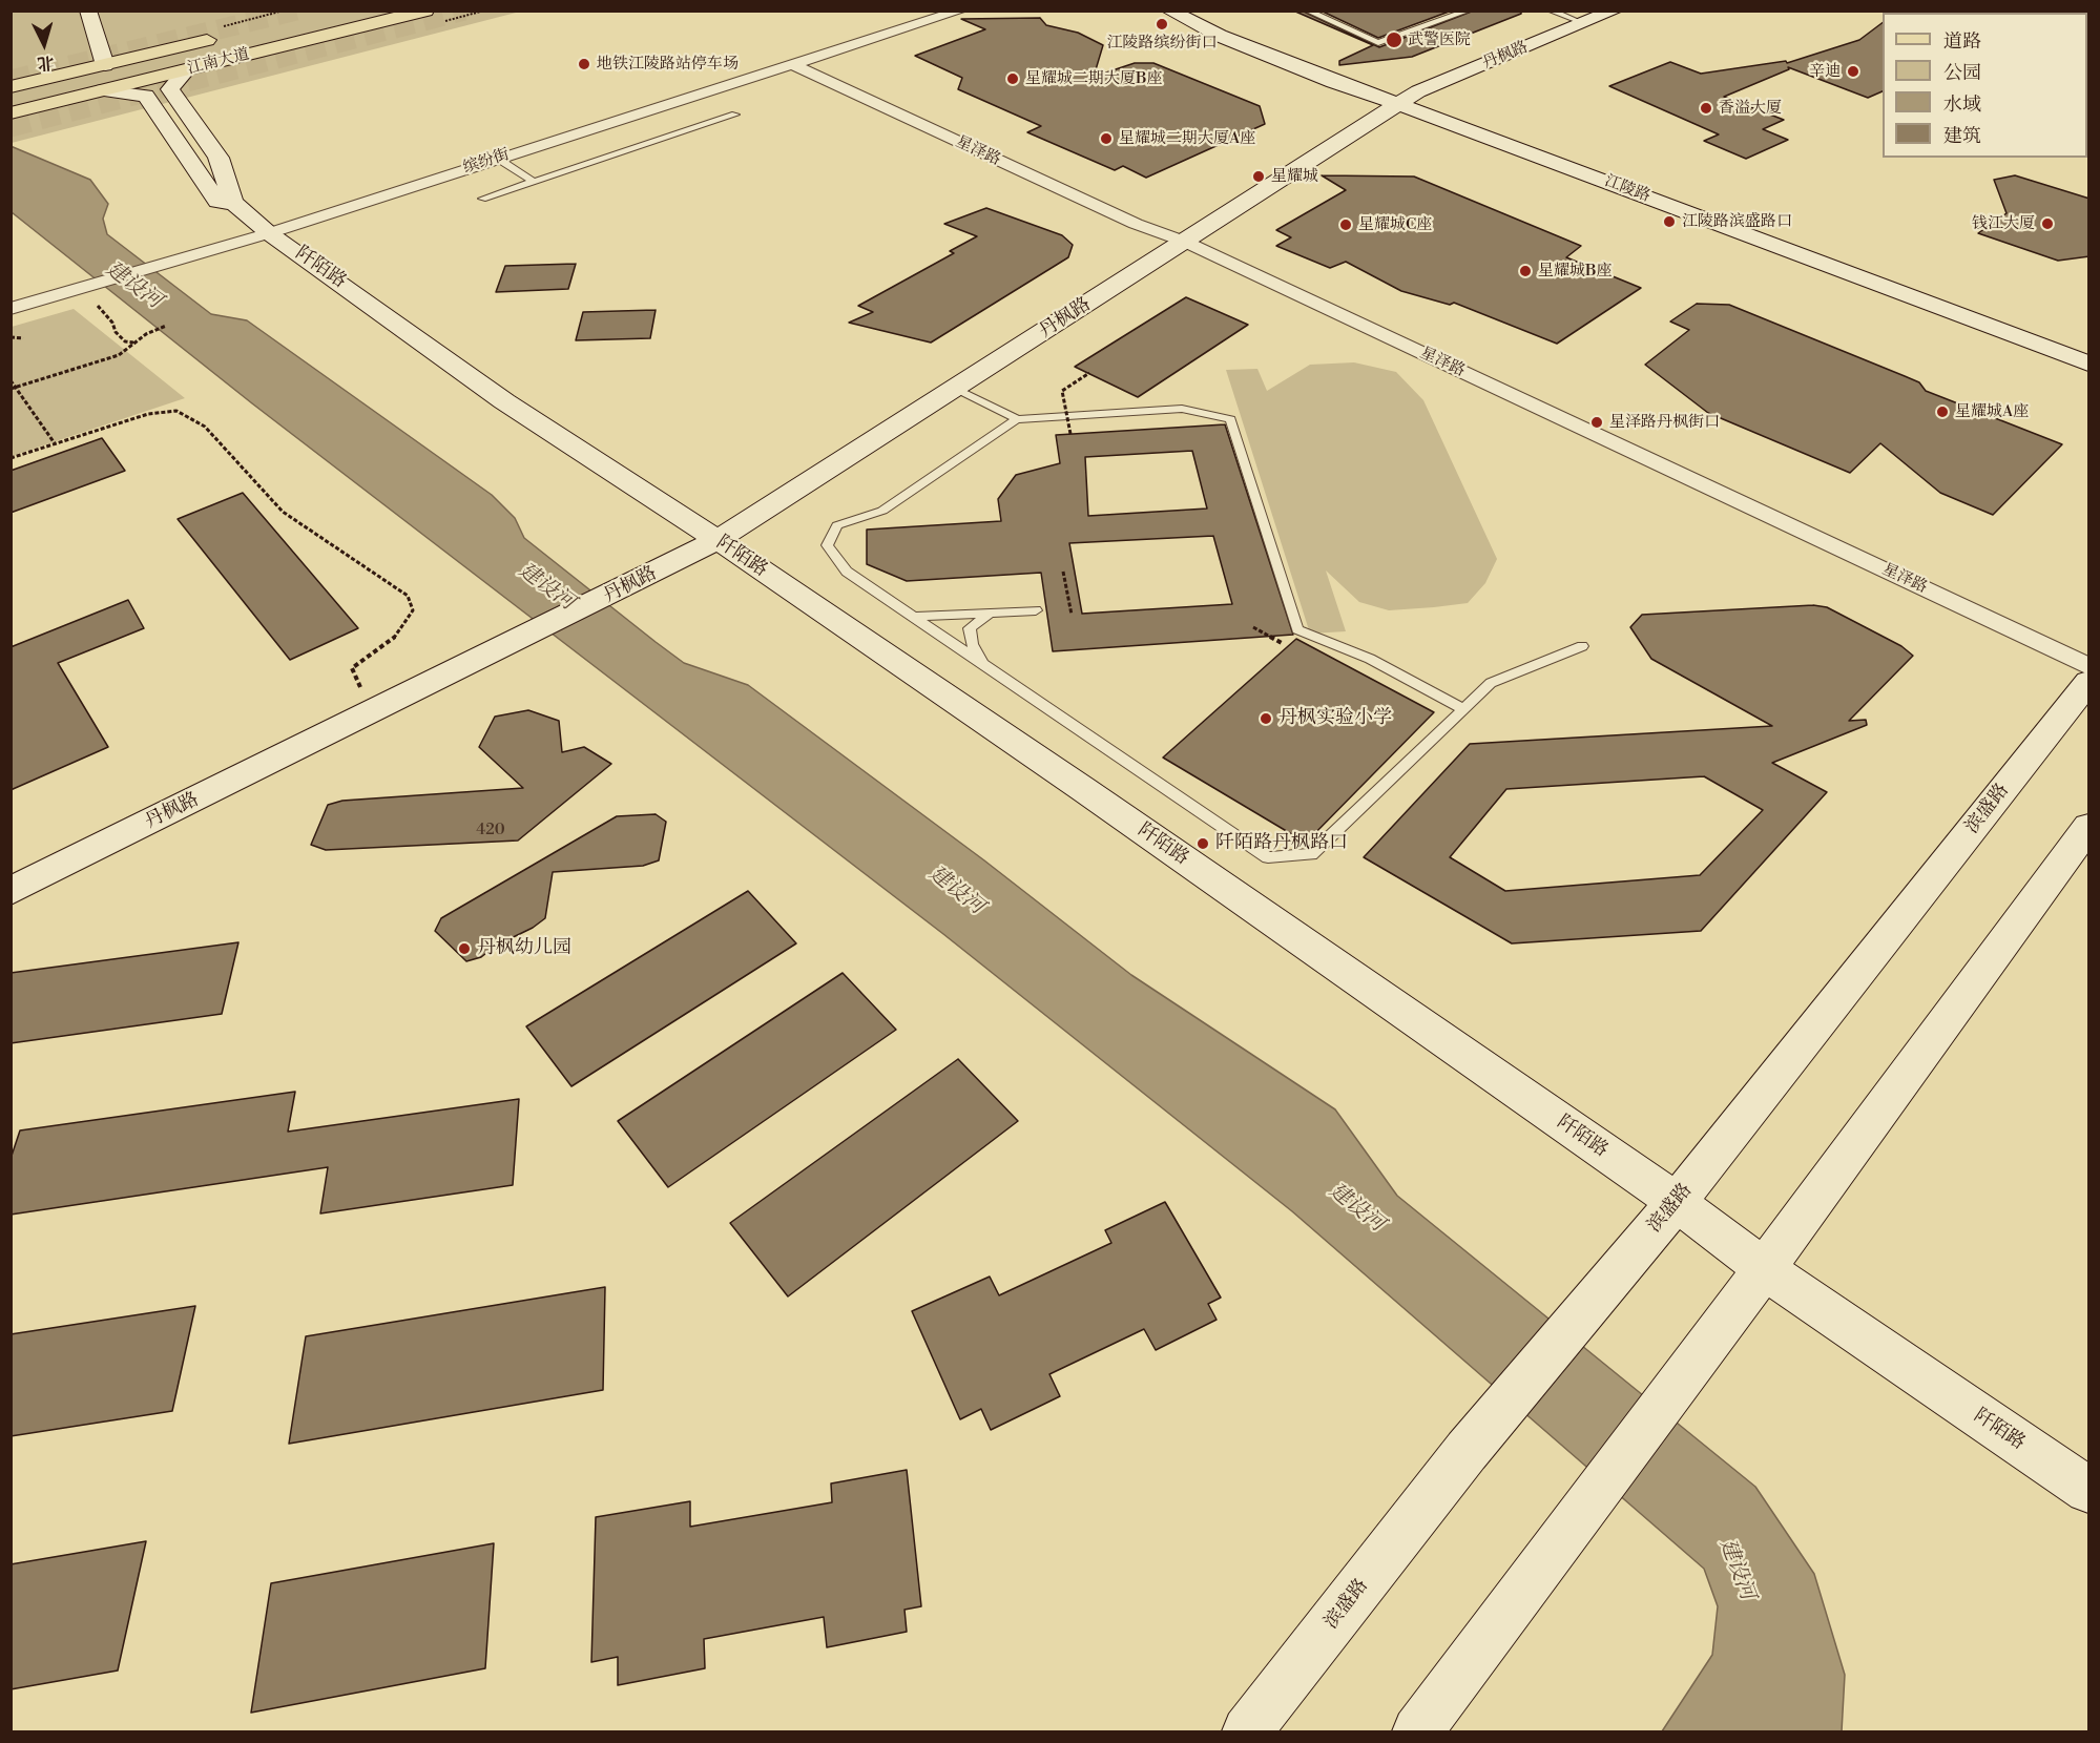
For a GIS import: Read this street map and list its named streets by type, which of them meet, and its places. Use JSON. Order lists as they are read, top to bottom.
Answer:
{
  "streets": {
    "main road": ["江南大道"],
    "street": [
      "丹枫路",
      "星泽路",
      "缤纷街",
      "江陵路",
      "阡陌路",
      "滨盛路"
    ]
  },
  "crossings": [
    ["丹枫路", "星泽路"],
    ["丹枫路", "江陵路"],
    ["丹枫路", "阡陌路"],
    ["江南大道", "阡陌路"],
    ["星泽路", "缤纷街"],
    ["缤纷街", "阡陌路"],
    ["阡陌路", "滨盛路"]
  ],
  "water": ["建设河"],
  "places": [
    "江陵路缤纷街口",
    "武警医院",
    "地铁江陵路站停车场",
    "辛迪",
    "星耀城二期大厦B座",
    "香溢大厦",
    "星耀城二期大厦A座",
    "星耀城",
    "江陵路滨盛路口",
    "钱江大厦",
    "星耀城C座",
    "星耀城B座",
    "星耀城A座",
    "星泽路丹枫街口",
    "丹枫实验小学",
    "阡陌路丹枫路口",
    "丹枫幼儿园"
  ],
  "house_numbers": ["420"],
  "legend": [
    "道路",
    "公园",
    "水域",
    "建筑"
  ],
  "north": "bottom"
}
